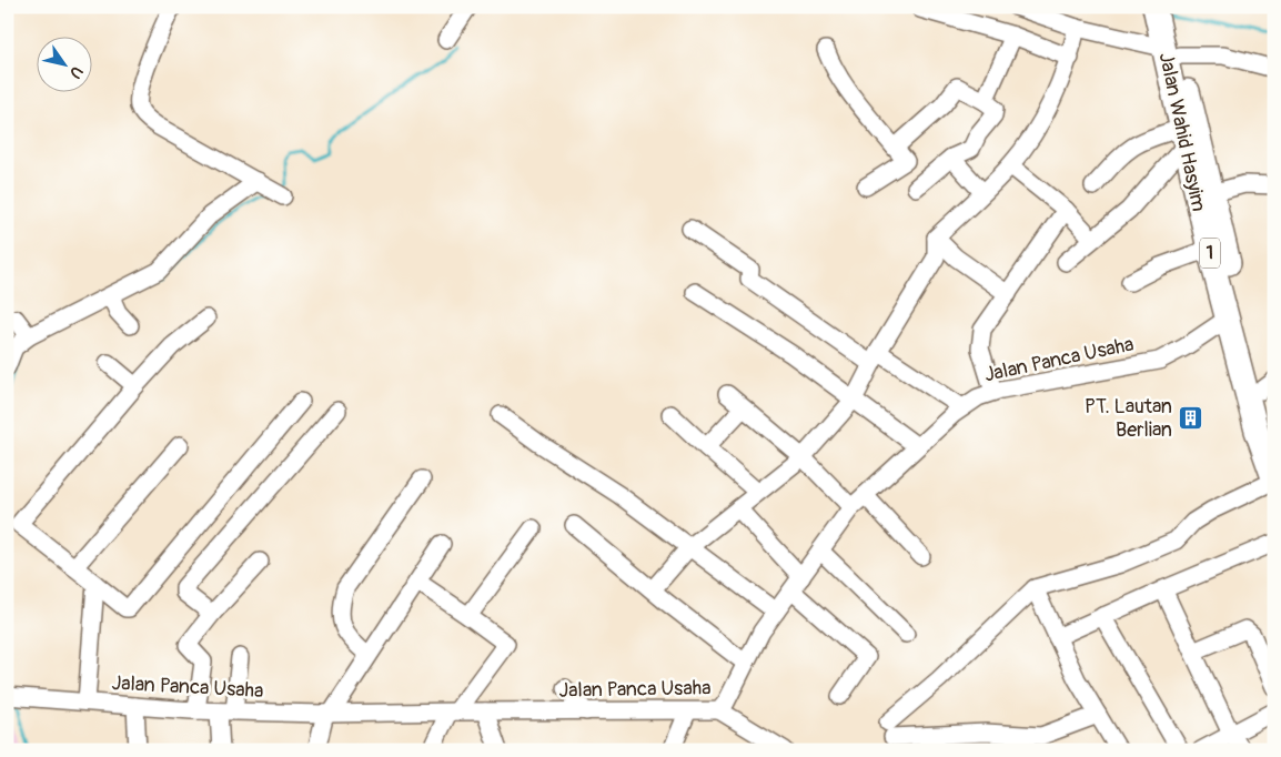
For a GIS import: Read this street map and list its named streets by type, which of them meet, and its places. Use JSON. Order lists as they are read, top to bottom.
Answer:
{
  "streets": {
    "highway": ["Jalan Wahid Hasyim", "1"],
    "street": ["Jalan Panca Usaha"]
  },
  "crossings": [
    ["Jalan Wahid Hasyim", "Jalan Panca Usaha"]
  ],
  "places": {
    "building": ["PT. Lautan Berlian"]
  },
  "north": "bottom right"
}
